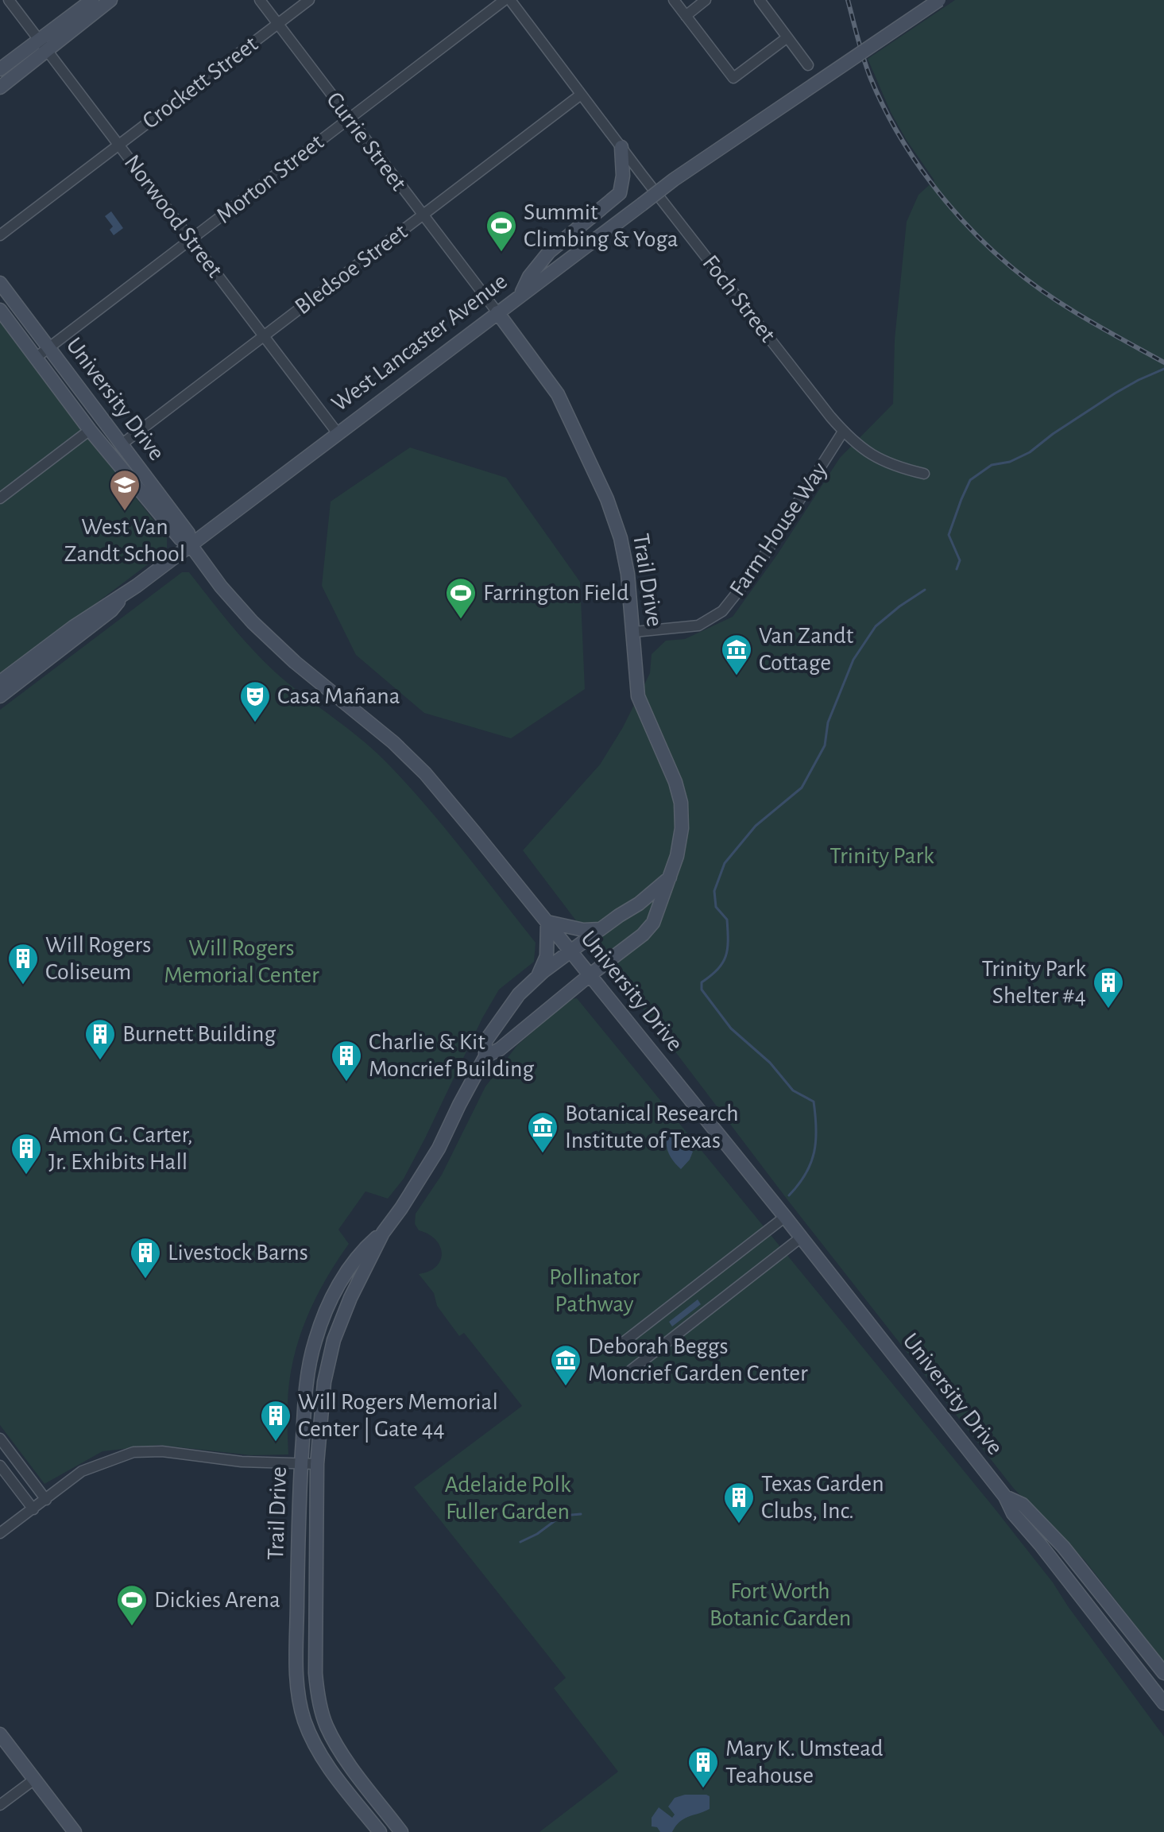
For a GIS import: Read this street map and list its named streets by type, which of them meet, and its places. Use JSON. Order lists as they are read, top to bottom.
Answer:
{
  "streets": {
    "main road": ["West Lancaster Avenue", "University Drive", "Trail Drive"],
    "street": [
      "Crockett Street",
      "Currie Street",
      "Morton Street",
      "Norwood Street",
      "Bledsoe Street",
      "Foch Street",
      "Farm House Way"
    ]
  },
  "crossings": [
    ["Crockett Street", "Currie Street"],
    ["Crockett Street", "Norwood Street"],
    ["Currie Street", "Morton Street"],
    ["Currie Street", "Bledsoe Street"],
    ["Currie Street", "West Lancaster Avenue"],
    ["Currie Street", "Trail Drive"],
    ["Morton Street", "Norwood Street"],
    ["Morton Street", "University Drive"],
    ["Norwood Street", "Bledsoe Street"],
    ["Norwood Street", "West Lancaster Avenue"],
    ["Bledsoe Street", "Foch Street"],
    ["Bledsoe Street", "University Drive"],
    ["Foch Street", "Farm House Way"],
    ["West Lancaster Avenue", "University Drive"],
    ["West Lancaster Avenue", "Trail Drive"],
    ["University Drive", "Trail Drive"],
    ["Farm House Way", "Trail Drive"]
  ],
  "parks": [
    "Trinity Park",
    "Will Rogers Memorial Center",
    "Pollinator Pathway",
    "Adelaide Polk Fuller Garden",
    "Fort Worth Botanic Garden"
  ],
  "places": {
    "sports": ["Summit Climbing & Yoga", "Farrington Field", "Dickies Arena"],
    "school or university": ["West Van Zandt School"],
    "museum": ["Van Zandt Cottage", "Botanical Research Institute of Texas", "Deborah Beggs Moncrief Garden Center"],
    "theatre": ["Casa Mañana"],
    "building": [
      "Will Rogers Coliseum",
      "Trinity Park Shelter #4",
      "Burnett Building",
      "Charlie & Kit Moncrief Building",
      "Amon G. Carter, Jr. Exhibits Hall",
      "Livestock Barns",
      "Will Rogers Memorial Center | Gate 44",
      "Texas Garden Clubs, Inc.",
      "Mary K. Umstead Teahouse"
    ]
  }
}
